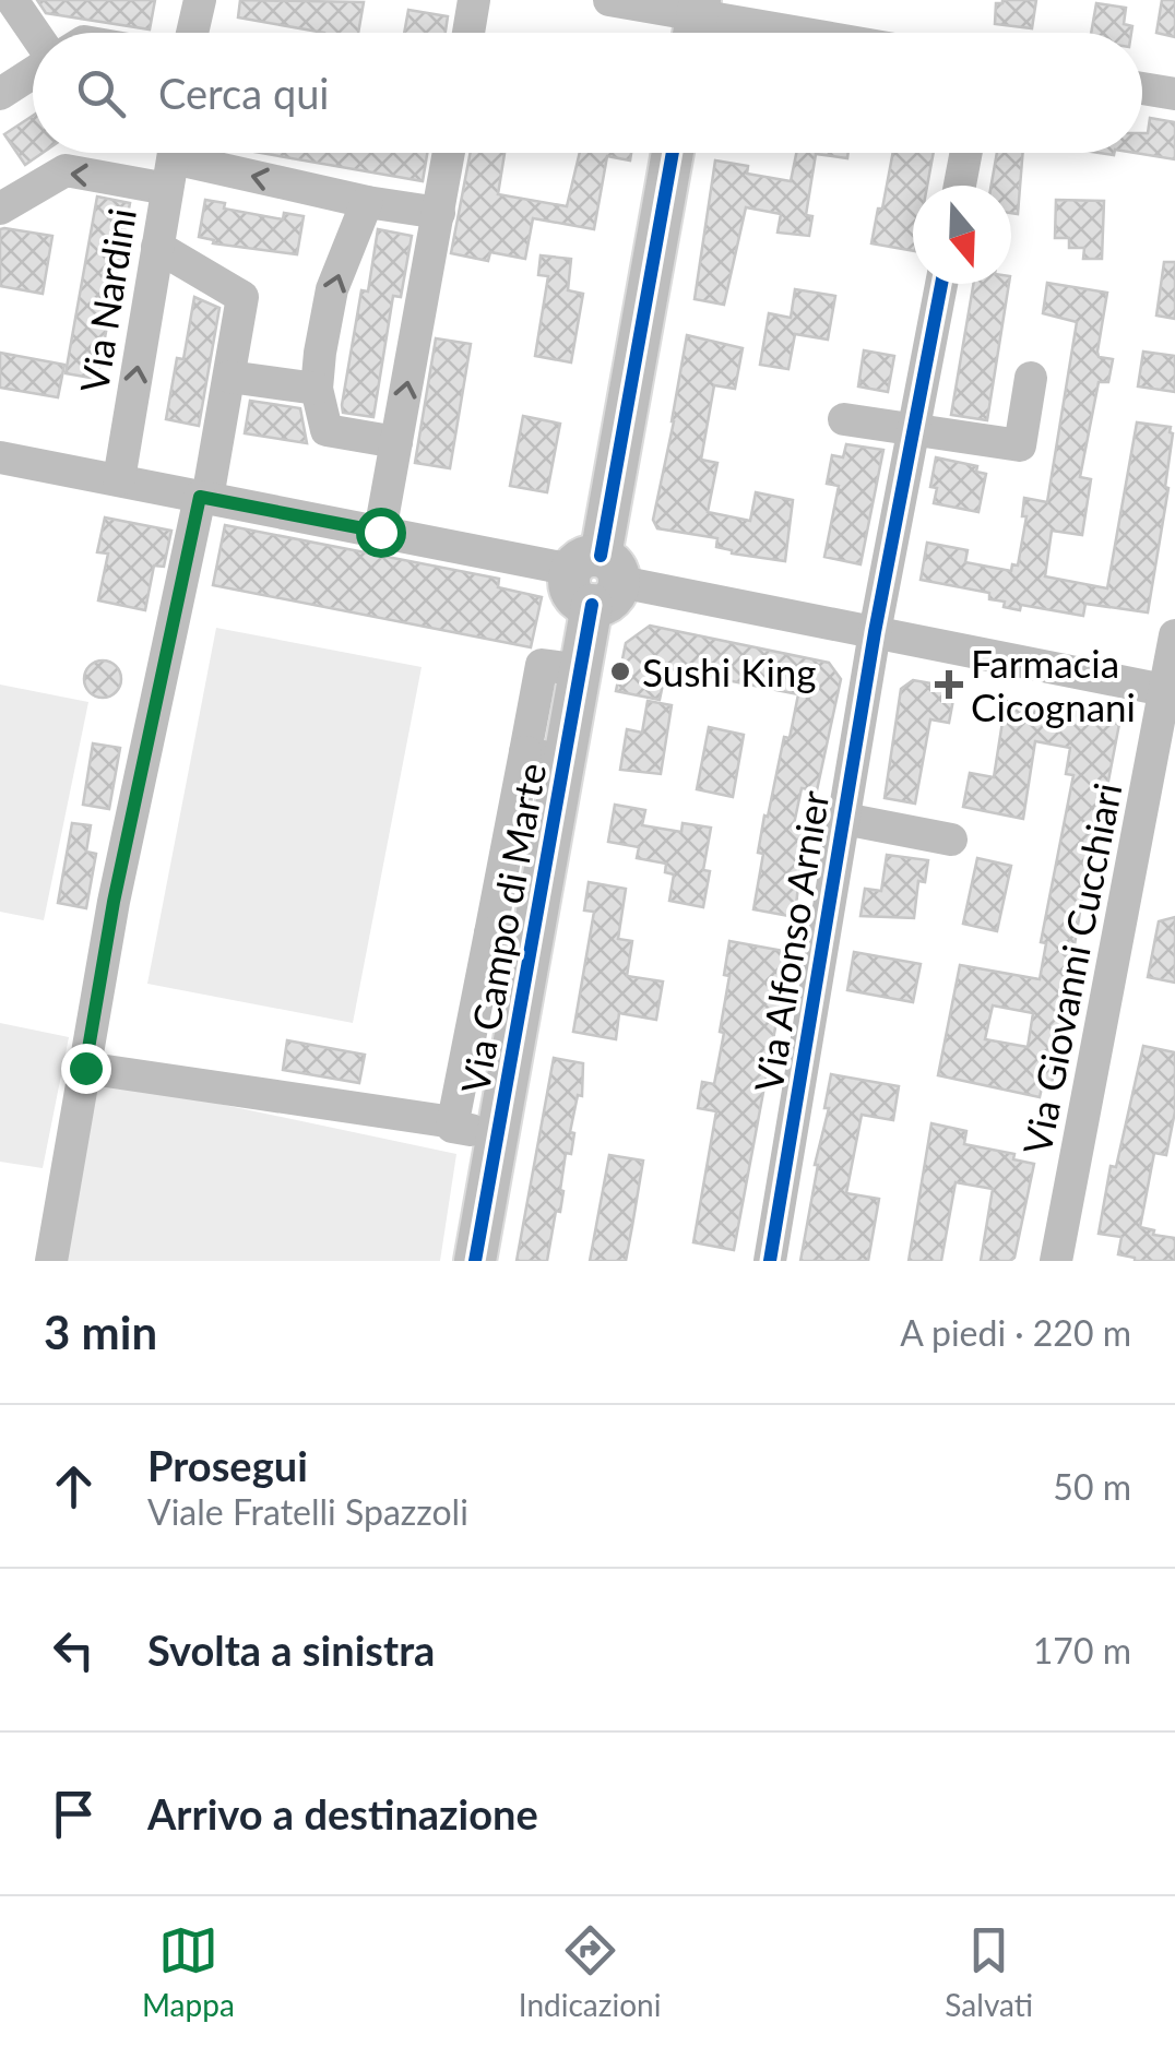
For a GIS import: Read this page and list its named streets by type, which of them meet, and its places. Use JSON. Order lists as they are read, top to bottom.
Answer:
{
  "streets": {
    "main road": ["Via Campo di Marte"],
    "street": ["Via Nardini", "Via Alfonso Arnier", "Via Giovanni Cucchiari"]
  },
  "places": {
    "other": ["Sushi King"],
    "health": ["Farmacia Cicognani"]
  },
  "north": "bottom",
  "page": {
    "search": "Cerca qui",
    "heading": ["3 min", "A piedi · 220 m"],
    "list": [
      ["Prosegui", "Viale Fratelli Spazzoli", "50 m"],
      ["Svolta a sinistra", "170 m"],
      "Arrivo a destinazione"
    ],
    "nav": ["Mappa", "Indicazioni", "Salvati"]
  }
}
